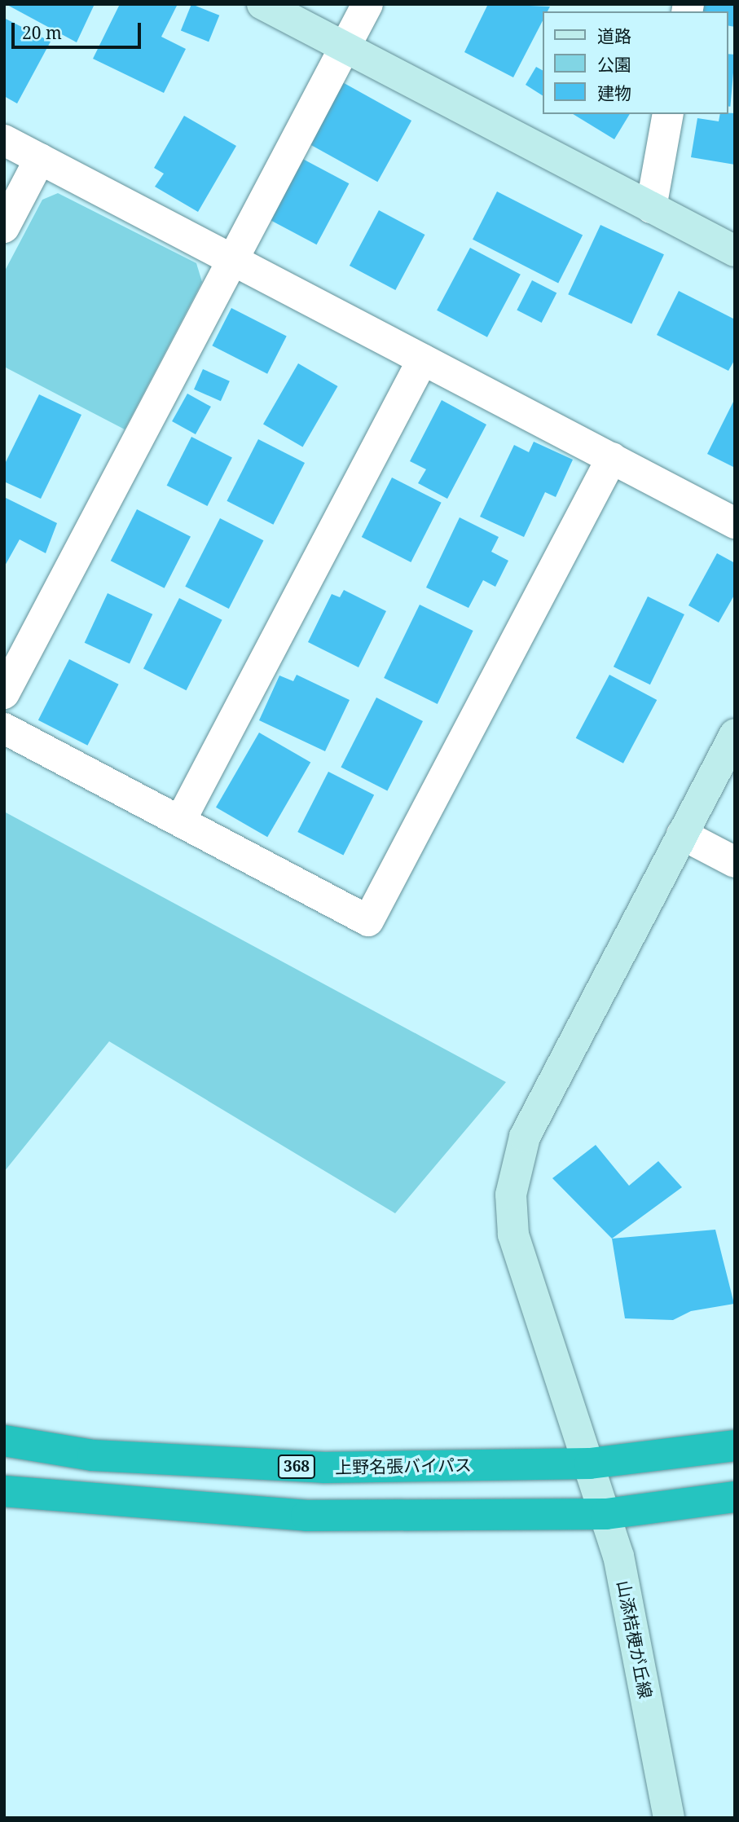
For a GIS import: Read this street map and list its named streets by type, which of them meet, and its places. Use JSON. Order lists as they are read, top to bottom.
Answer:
{
  "streets": {
    "highway": ["上野名張バイパス", "368"],
    "street": ["山添桔梗が丘線"]
  },
  "crossings": [
    ["上野名張バイパス", "山添桔梗が丘線"]
  ],
  "legend": ["道路", "公園", "建物"],
  "scale_bar": "20 m"
}
